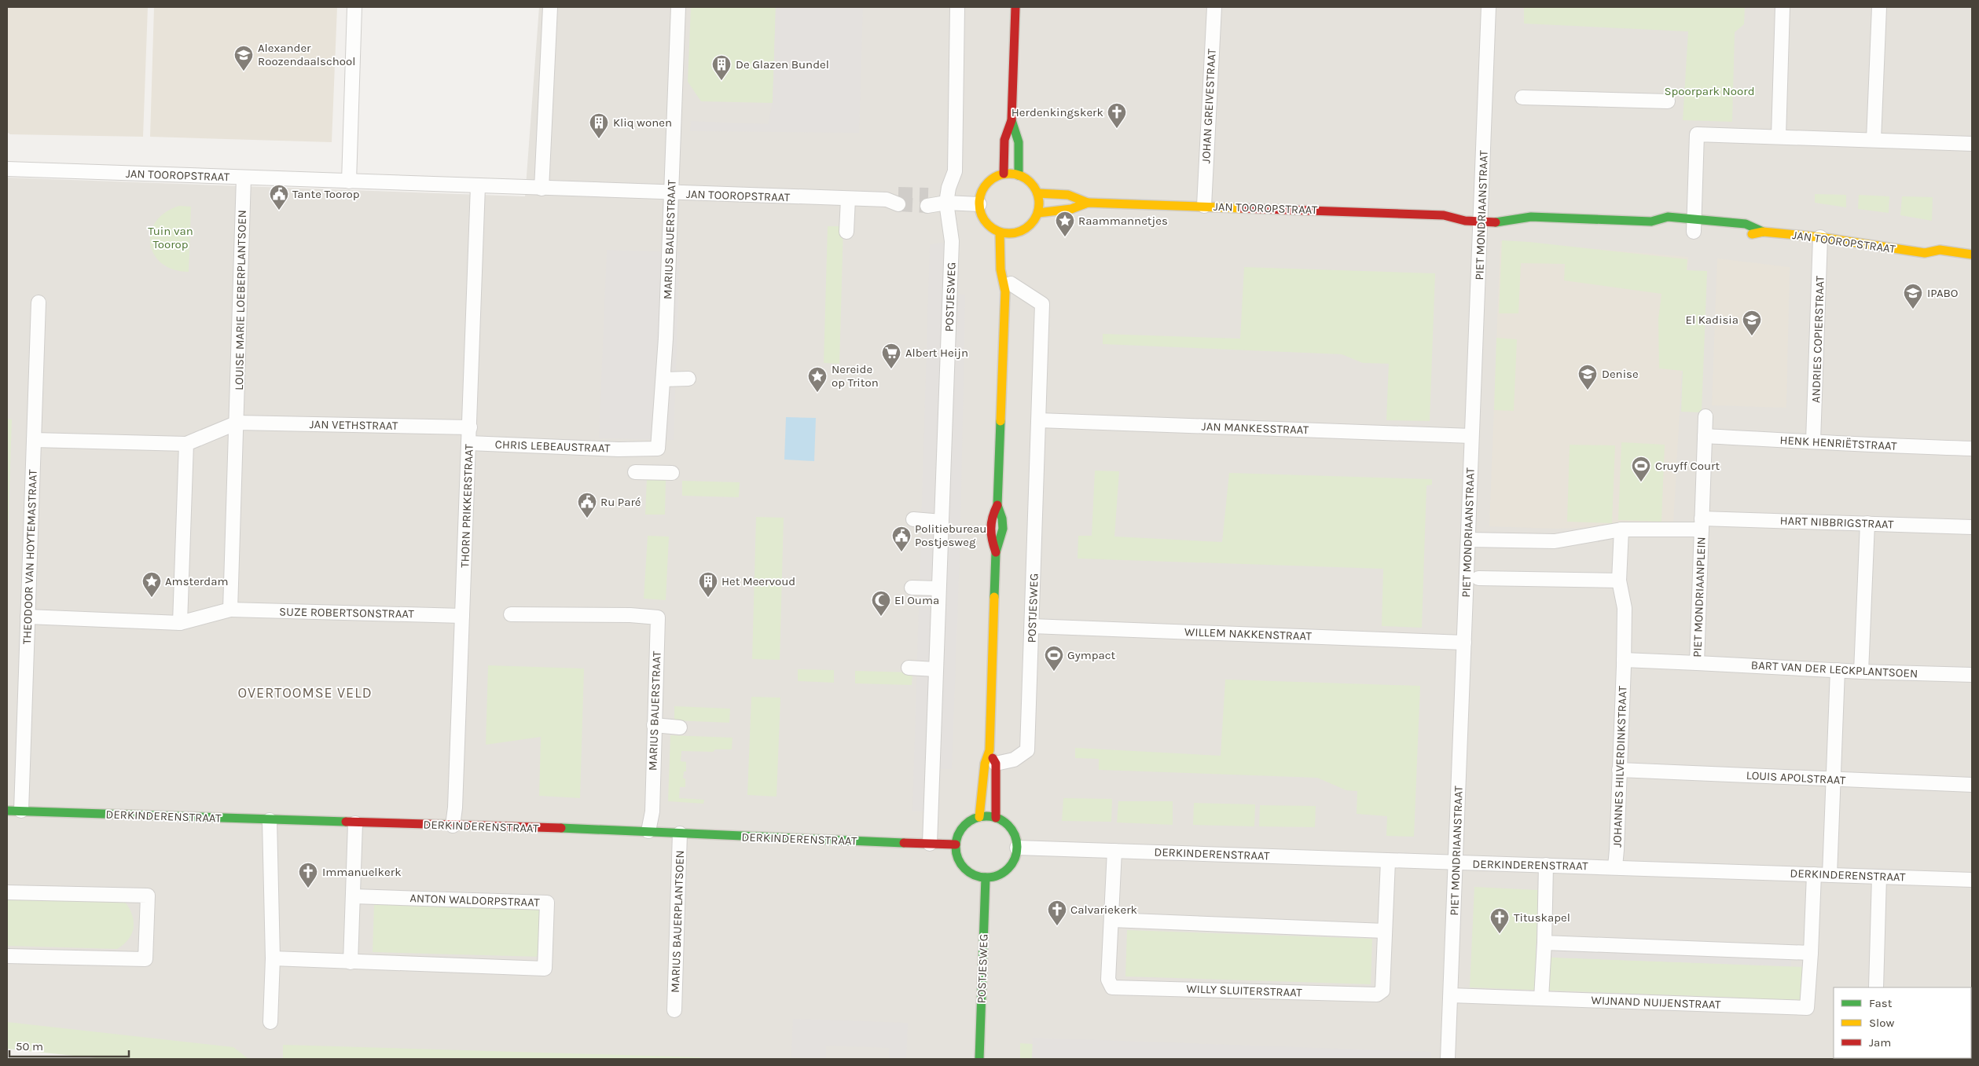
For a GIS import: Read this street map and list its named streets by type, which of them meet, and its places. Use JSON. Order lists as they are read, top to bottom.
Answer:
{
  "streets": {
    "street": [
      "JOHAN GREIVESTRAAT",
      "JAN TOOROPSTRAAT",
      "PIET MONDRIAANSTRAAT",
      "MARIUS BAUERSTRAAT",
      "POSTJESWEG",
      "LOUISE MARIE LOEBERPLANTSOEN",
      "ANDRIES COPIERSTRAAT",
      "JAN VETHSTRAAT",
      "JAN MANKESSTRAAT",
      "HENK HENRIËTSTRAAT",
      "CHRIS LEBEAUSTRAAT",
      "THORN PRIKKERSTRAAT",
      "HART NIBBRIGSTRAAT",
      "THEODOOR VAN HOYTEMASTRAAT",
      "PIET MONDRIAANPLEIN",
      "SUZE ROBERTSONSTRAAT",
      "WILLEM NAKKENSTRAAT",
      "BART VAN DER LECKPLANTSOEN",
      "JOHANNES HILVERDINKSTRAAT",
      "LOUIS APOLSTRAAT",
      "DERKINDERENSTRAAT",
      "ANTON WALDORPSTRAAT",
      "MARIUS BAUERPLANTSOEN",
      "WILLY SLUITERSTRAAT",
      "WIJNAND NUIJENSTRAAT"
    ]
  },
  "crossings": [
    ["JOHAN GREIVESTRAAT", "JAN TOOROPSTRAAT"],
    ["JAN TOOROPSTRAAT", "PIET MONDRIAANSTRAAT"],
    ["JAN TOOROPSTRAAT", "MARIUS BAUERSTRAAT"],
    ["JAN TOOROPSTRAAT", "LOUISE MARIE LOEBERPLANTSOEN"],
    ["JAN TOOROPSTRAAT", "ANDRIES COPIERSTRAAT"],
    ["JAN TOOROPSTRAAT", "THORN PRIKKERSTRAAT"],
    ["PIET MONDRIAANSTRAAT", "JAN MANKESSTRAAT"],
    ["PIET MONDRIAANSTRAAT", "PIET MONDRIAANPLEIN"],
    ["PIET MONDRIAANSTRAAT", "WILLEM NAKKENSTRAAT"],
    ["PIET MONDRIAANSTRAAT", "DERKINDERENSTRAAT"],
    ["PIET MONDRIAANSTRAAT", "WIJNAND NUIJENSTRAAT"],
    ["MARIUS BAUERSTRAAT", "CHRIS LEBEAUSTRAAT"],
    ["MARIUS BAUERSTRAAT", "DERKINDERENSTRAAT"],
    ["POSTJESWEG", "JAN MANKESSTRAAT"],
    ["POSTJESWEG", "WILLEM NAKKENSTRAAT"],
    ["POSTJESWEG", "DERKINDERENSTRAAT"],
    ["LOUISE MARIE LOEBERPLANTSOEN", "JAN VETHSTRAAT"],
    ["LOUISE MARIE LOEBERPLANTSOEN", "SUZE ROBERTSONSTRAAT"],
    ["ANDRIES COPIERSTRAAT", "HENK HENRIËTSTRAAT"],
    ["JAN VETHSTRAAT", "THORN PRIKKERSTRAAT"],
    ["HENK HENRIËTSTRAAT", "PIET MONDRIAANPLEIN"],
    ["CHRIS LEBEAUSTRAAT", "THORN PRIKKERSTRAAT"],
    ["THORN PRIKKERSTRAAT", "SUZE ROBERTSONSTRAAT"],
    ["THORN PRIKKERSTRAAT", "DERKINDERENSTRAAT"],
    ["HART NIBBRIGSTRAAT", "PIET MONDRIAANPLEIN"],
    ["THEODOOR VAN HOYTEMASTRAAT", "DERKINDERENSTRAAT"],
    ["PIET MONDRIAANPLEIN", "BART VAN DER LECKPLANTSOEN"],
    ["PIET MONDRIAANPLEIN", "JOHANNES HILVERDINKSTRAAT"],
    ["JOHANNES HILVERDINKSTRAAT", "LOUIS APOLSTRAAT"],
    ["JOHANNES HILVERDINKSTRAAT", "DERKINDERENSTRAAT"],
    ["DERKINDERENSTRAAT", "MARIUS BAUERPLANTSOEN"],
    ["DERKINDERENSTRAAT", "WILLY SLUITERSTRAAT"],
    ["DERKINDERENSTRAAT", "WIJNAND NUIJENSTRAAT"]
  ],
  "districts": ["OVERTOOMSE VELD"],
  "parks": ["Spoorpark Noord", "Tuin van Toorop"],
  "places": {
    "school or university": [
      "Alexander Roozendaalschool",
      "IPABO",
      "El Kadisia",
      "Denise"
    ],
    "building": ["De Glazen Bundel", "Kliq wonen", "Het Meervoud"],
    "church": [
      "Herdenkingskerk",
      "Immanuelkerk",
      "Calvariekerk",
      "Tituskapel"
    ],
    "public building": ["Tante Toorop", "Ru Paré", "Politiebureau Postjesweg"],
    "place": ["Raammannetjes", "Nereide op Triton", "Amsterdam"],
    "supermarket": ["Albert Heijn"],
    "sports": ["Cruyff Court", "Gympact"],
    "mosque": ["El Ouma"]
  },
  "legend": ["Fast", "Slow", "Jam"],
  "scale_bar": "50 m"
}
